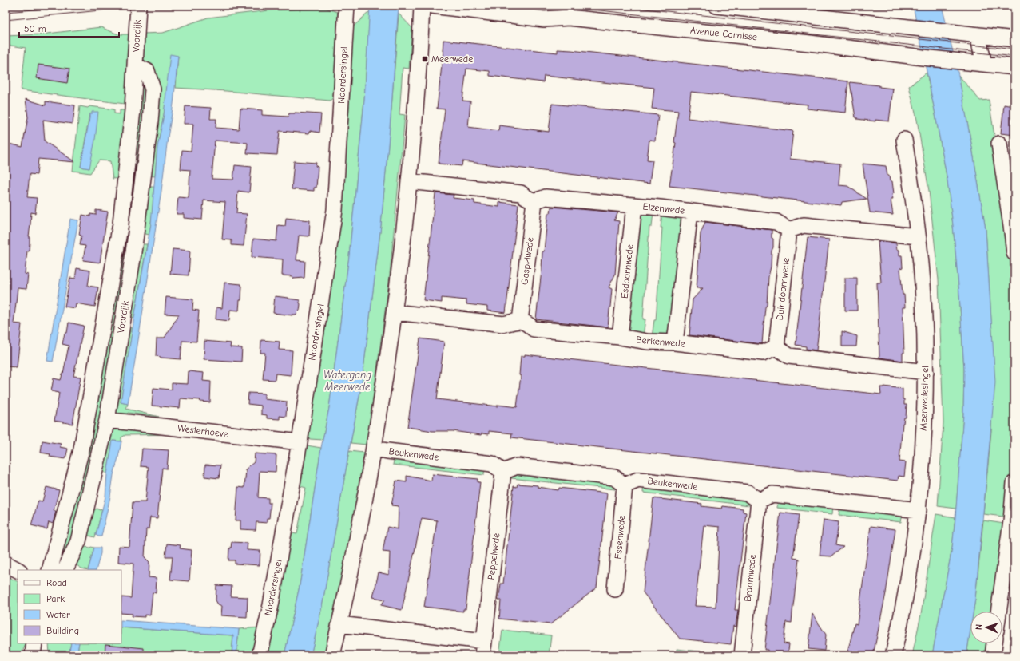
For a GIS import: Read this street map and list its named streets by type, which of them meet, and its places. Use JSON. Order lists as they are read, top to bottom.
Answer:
{
  "streets": {
    "street": [
      "Avenue Carnisse",
      "Voordijk",
      "Noordersingel",
      "Elzenwede",
      "Gaspelwede",
      "Esdoornwede",
      "Duindoornwede",
      "Berkenwede",
      "Meerwedesingel",
      "Westerhoeve",
      "Beukenwede",
      "Essenwede",
      "Peppelwede",
      "Braamwede"
    ]
  },
  "crossings": [
    ["Voordijk", "Westerhoeve"],
    ["Noordersingel", "Westerhoeve"],
    ["Elzenwede", "Gaspelwede"],
    ["Elzenwede", "Esdoornwede"],
    ["Elzenwede", "Duindoornwede"],
    ["Gaspelwede", "Berkenwede"],
    ["Esdoornwede", "Berkenwede"],
    ["Duindoornwede", "Berkenwede"],
    ["Beukenwede", "Essenwede"],
    ["Beukenwede", "Peppelwede"],
    ["Beukenwede", "Braamwede"]
  ],
  "water": ["Watergang Meerwede"],
  "places": {
    "transit": ["Meerwede"]
  },
  "legend": [
    "Road",
    "Park",
    "Water",
    "Building"
  ],
  "scale_bar": "50 m",
  "north": "left"
}
